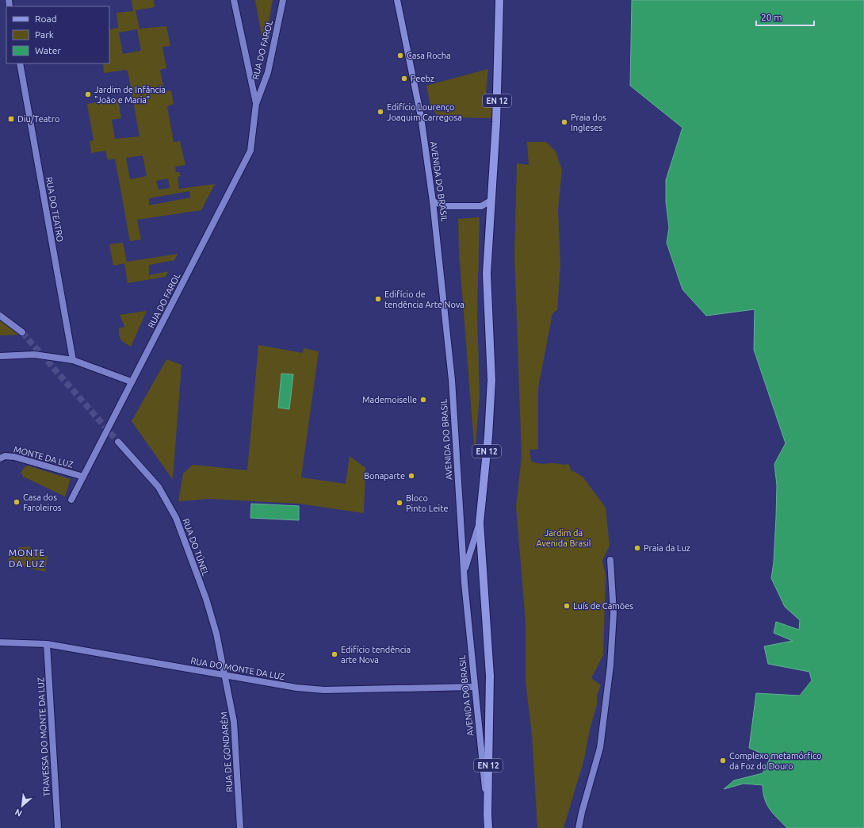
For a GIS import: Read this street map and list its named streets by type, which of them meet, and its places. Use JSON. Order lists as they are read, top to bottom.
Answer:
{
  "streets": {
    "main road": ["EN 12", "AVENIDA DO BRASIL"],
    "street": [
      "RUA DO FAROL",
      "RUA DO TEATRO",
      "MONTE DA LUZ",
      "RUA DO TÚNEL",
      "RUA DO MONTE DA LUZ",
      "TRAVESSA DO MONTE DA LUZ",
      "RUA DE GONDARÉM"
    ]
  },
  "crossings": [
    ["RUA DO FAROL", "MONTE DA LUZ"],
    ["EN 12", "AVENIDA DO BRASIL"],
    ["AVENIDA DO BRASIL", "RUA DO MONTE DA LUZ"],
    ["RUA DO TÚNEL", "RUA DO MONTE DA LUZ"],
    ["RUA DO TÚNEL", "RUA DE GONDARÉM"],
    ["RUA DO MONTE DA LUZ", "TRAVESSA DO MONTE DA LUZ"],
    ["RUA DO MONTE DA LUZ", "RUA DE GONDARÉM"]
  ],
  "districts": ["MONTE DA LUZ"],
  "parks": ["Jardim da Avenida Brasil"],
  "places": {
    "other": [
      "Casa Rocha",
      "Peebz",
      "Jardim de Infância \"João e Maria\"",
      "Edifício Lourenço Joaquim Carregosa",
      "Praia dos Ingleses",
      "Edifício de tendência Arte Nova",
      "Mademoiselle",
      "Bonaparte",
      "Casa dos Faroleiros",
      "Bloco Pinto Leite",
      "Praia da Luz",
      "Luís de Camões",
      "Edifício tendência arte Nova",
      "Complexo metamórfico da Foz do Douro"
    ],
    "transit": ["Diu/Teatro"]
  },
  "legend": ["Road", "Park", "Water"],
  "scale_bar": "20 m",
  "north": "bottom left"
}
